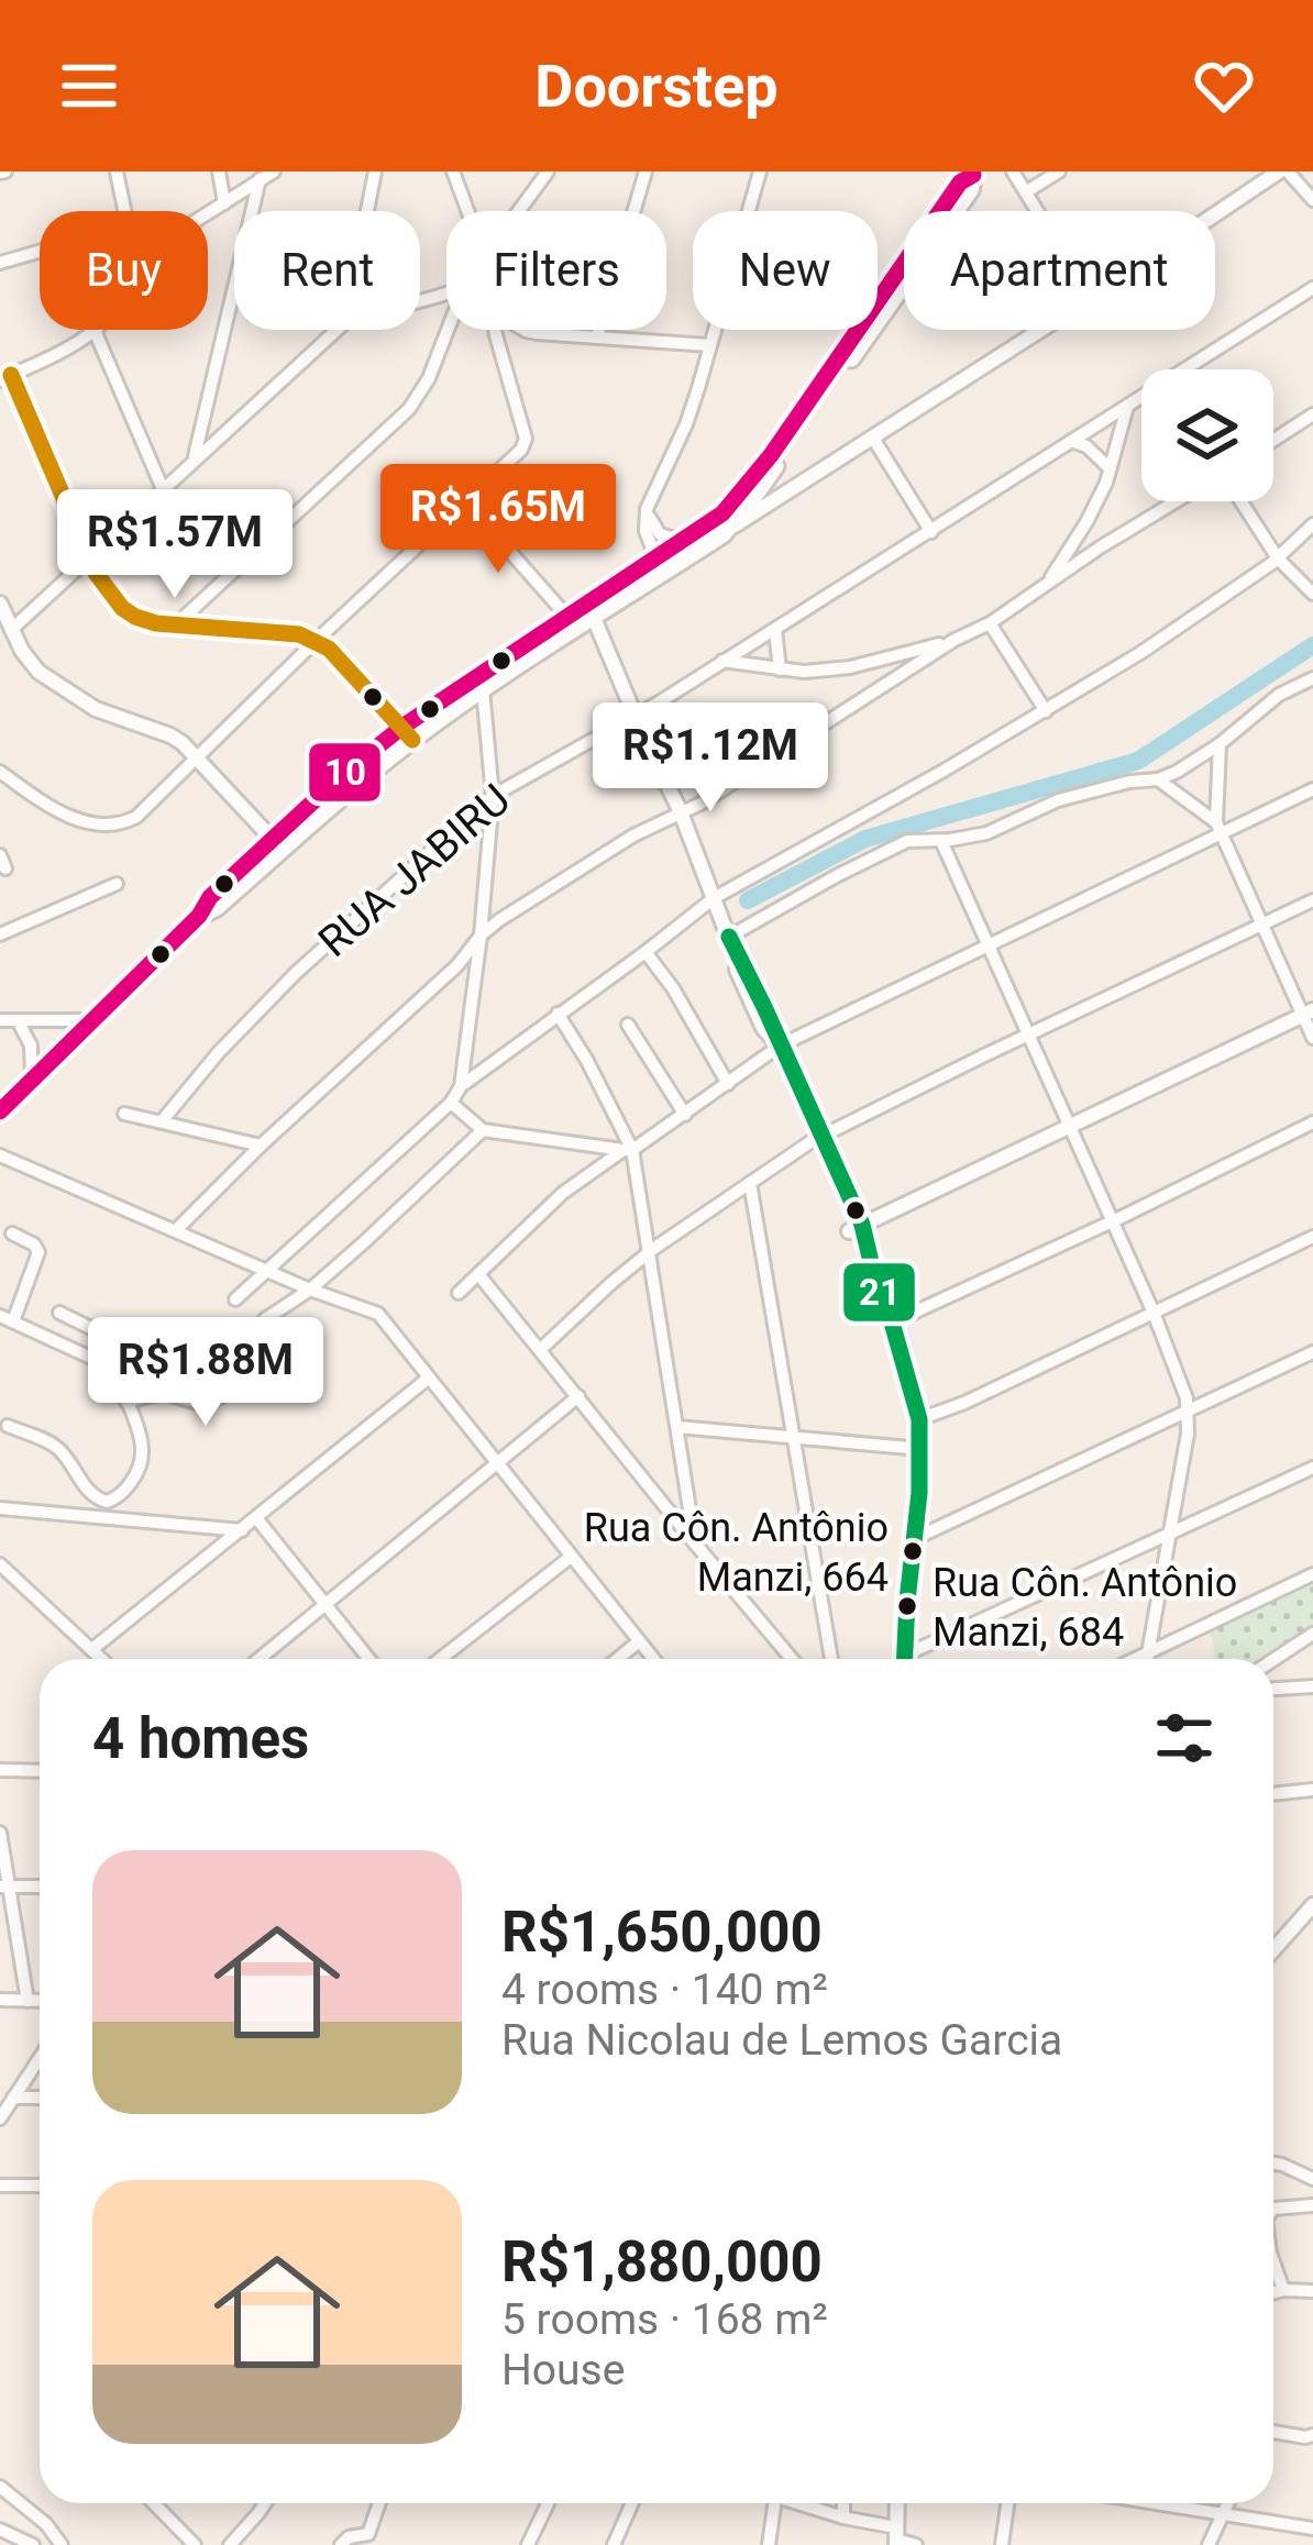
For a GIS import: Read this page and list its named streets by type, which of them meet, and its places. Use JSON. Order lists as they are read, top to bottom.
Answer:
{
  "streets": {
    "street": ["RUA JABIRU"]
  },
  "places": ["Rua Côn. Antônio Manzi, 664", "Rua Côn. Antônio Manzi, 684"],
  "lines": ["transit line 10", "transit line 21"],
  "page": {
    "header": "Doorstep",
    "chip": [
      "Buy",
      "Rent",
      "Filters",
      "New",
      "Apartment"
    ],
    "price": [
      "R$1.65M",
      "R$1.57M",
      "R$1.12M",
      "R$1.88M"
    ],
    "heading": "4 homes",
    "list": [
      {
        "name": "R$1,650,000",
        "note": "4 rooms · 140 m² · Rua Nicolau de Lemos Garcia"
      },
      {
        "name": "R$1,880,000",
        "note": "5 rooms · 168 m² · House"
      }
    ]
  }
}
